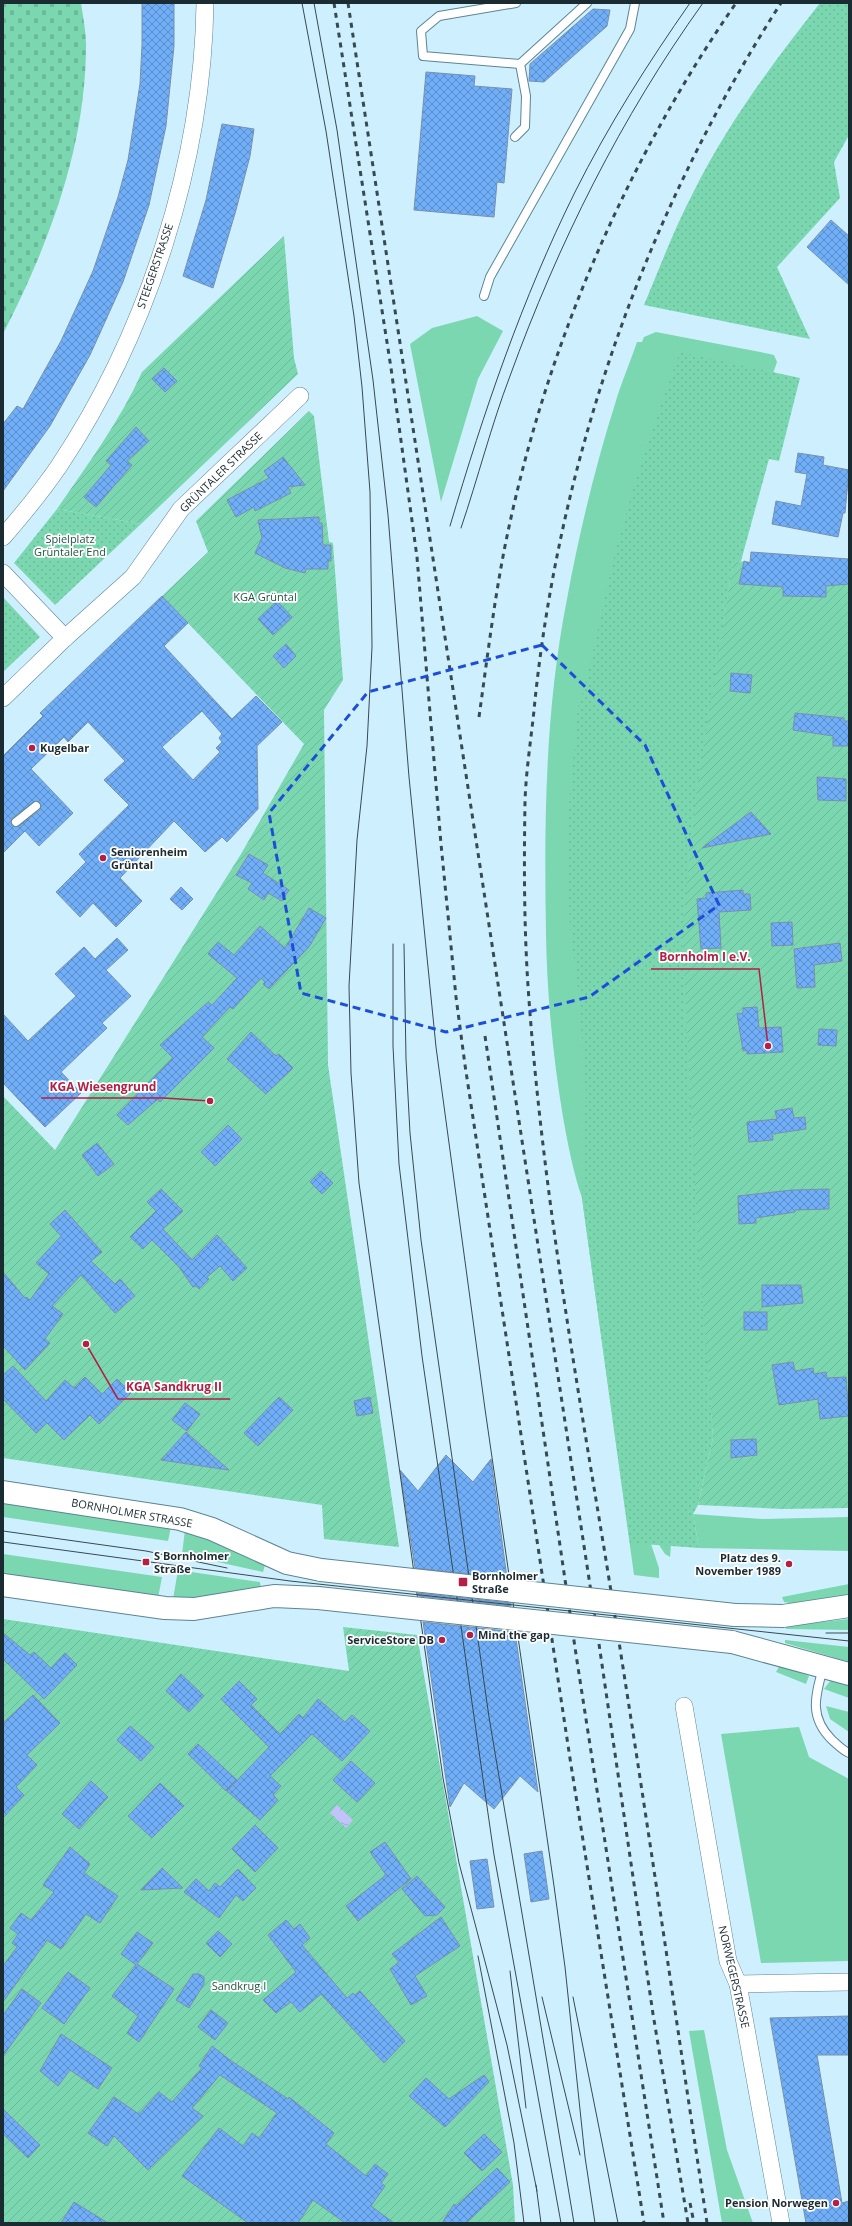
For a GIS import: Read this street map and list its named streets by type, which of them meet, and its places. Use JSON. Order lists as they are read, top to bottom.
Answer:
{
  "streets": {
    "main road": ["BORNHOLMER STRASSE"],
    "street": ["STEEGERSTRASSE", "GRÜNTALER STRASSE", "NORWEGERSTRASSE"]
  },
  "parks": ["Spielplatz Grüntaler End", "KGA Grüntal", "Sandkrug I"],
  "places": {
    "other": [
      "Kugelbar",
      "Seniorenheim Grüntal",
      "Bornholm I e.V.",
      "KGA Wiesengrund",
      "KGA Sandkrug II",
      "Platz des 9. November 1989",
      "Mind the gap",
      "ServiceStore DB",
      "Pension Norwegen"
    ],
    "transit": ["S Bornholmer Straße", "Bornholmer Straße"]
  }
}
